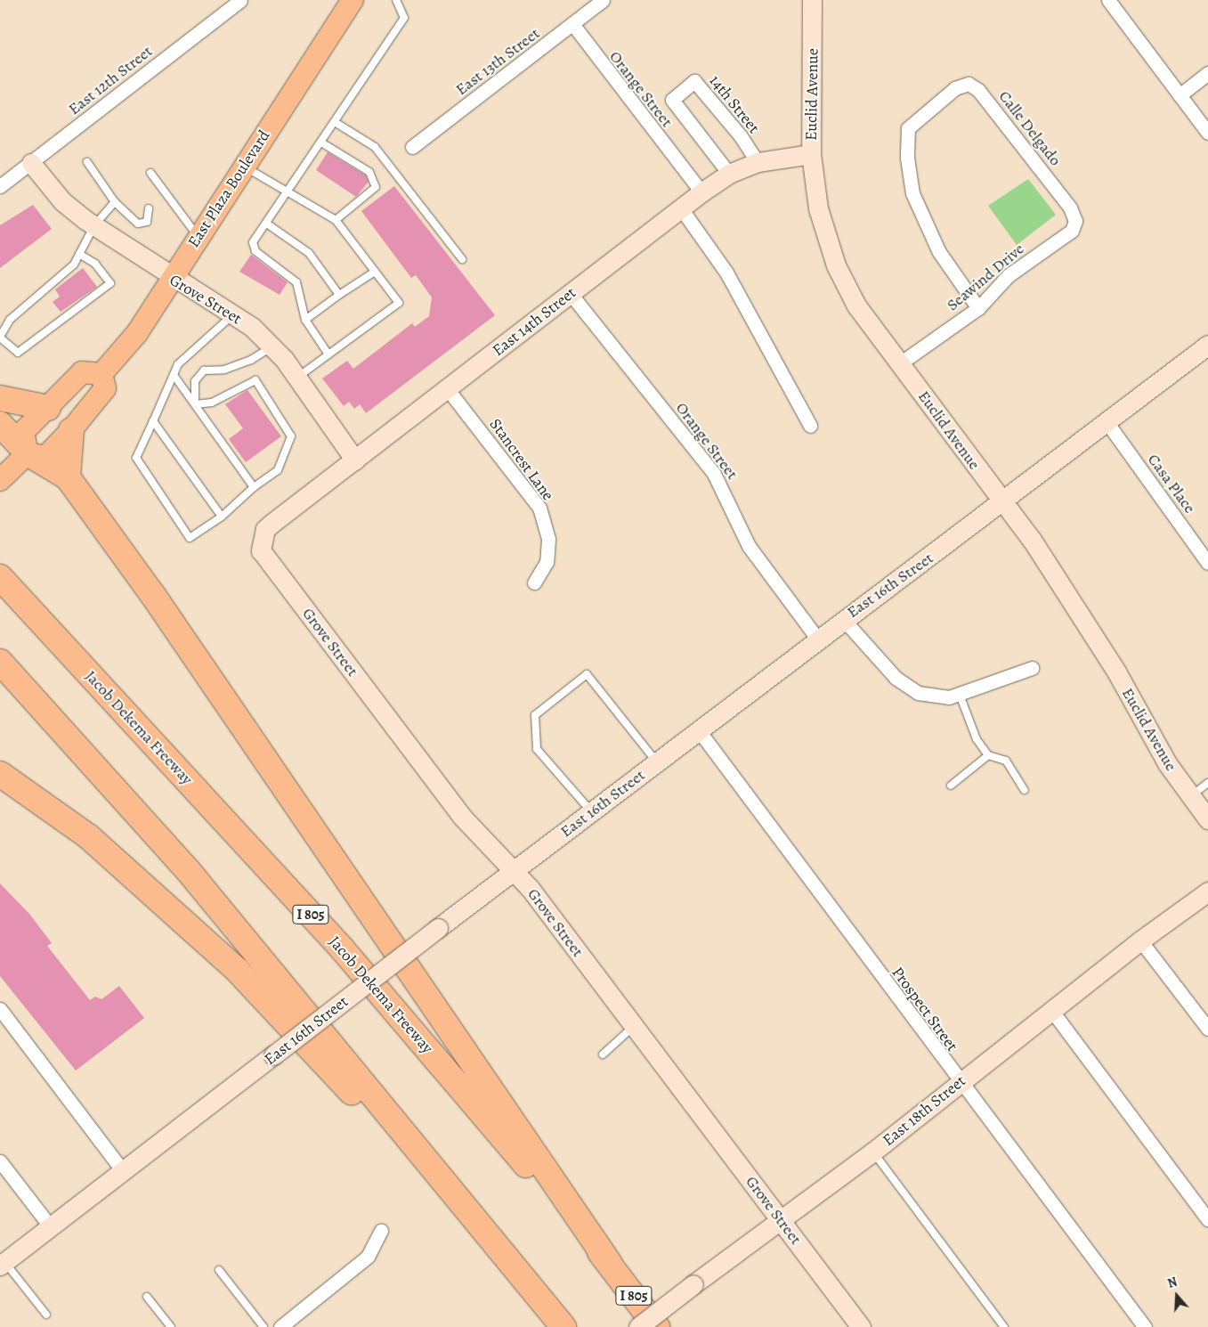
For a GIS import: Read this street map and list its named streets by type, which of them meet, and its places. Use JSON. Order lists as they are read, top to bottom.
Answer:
{
  "streets": {
    "highway": ["Jacob Dekema Freeway", "I 805"],
    "main road": ["East Plaza Boulevard"],
    "street": [
      "East 13th Street",
      "East 12th Street",
      "Orange Street",
      "Euclid Avenue",
      "14th Street",
      "Calle Delgado",
      "Seawind Drive",
      "Grove Street",
      "East 14th Street",
      "Stancrest Lane",
      "Casa Place",
      "East 16th Street",
      "Prospect Street",
      "East 18th Street"
    ]
  },
  "crossings": [
    ["East 13th Street", "Orange Street"],
    ["East 12th Street", "Grove Street"],
    ["Orange Street", "East 14th Street"],
    ["Orange Street", "East 16th Street"],
    ["Euclid Avenue", "Seawind Drive"],
    ["Euclid Avenue", "East 14th Street"],
    ["Euclid Avenue", "East 16th Street"],
    ["14th Street", "East 14th Street"],
    ["Calle Delgado", "Seawind Drive"],
    ["East Plaza Boulevard", "Grove Street"],
    ["Grove Street", "East 14th Street"],
    ["Grove Street", "East 16th Street"],
    ["Grove Street", "East 18th Street"],
    ["East 14th Street", "Stancrest Lane"],
    ["Casa Place", "East 16th Street"],
    ["East 16th Street", "Prospect Street"],
    ["Prospect Street", "East 18th Street"]
  ],
  "north": "top"
}
